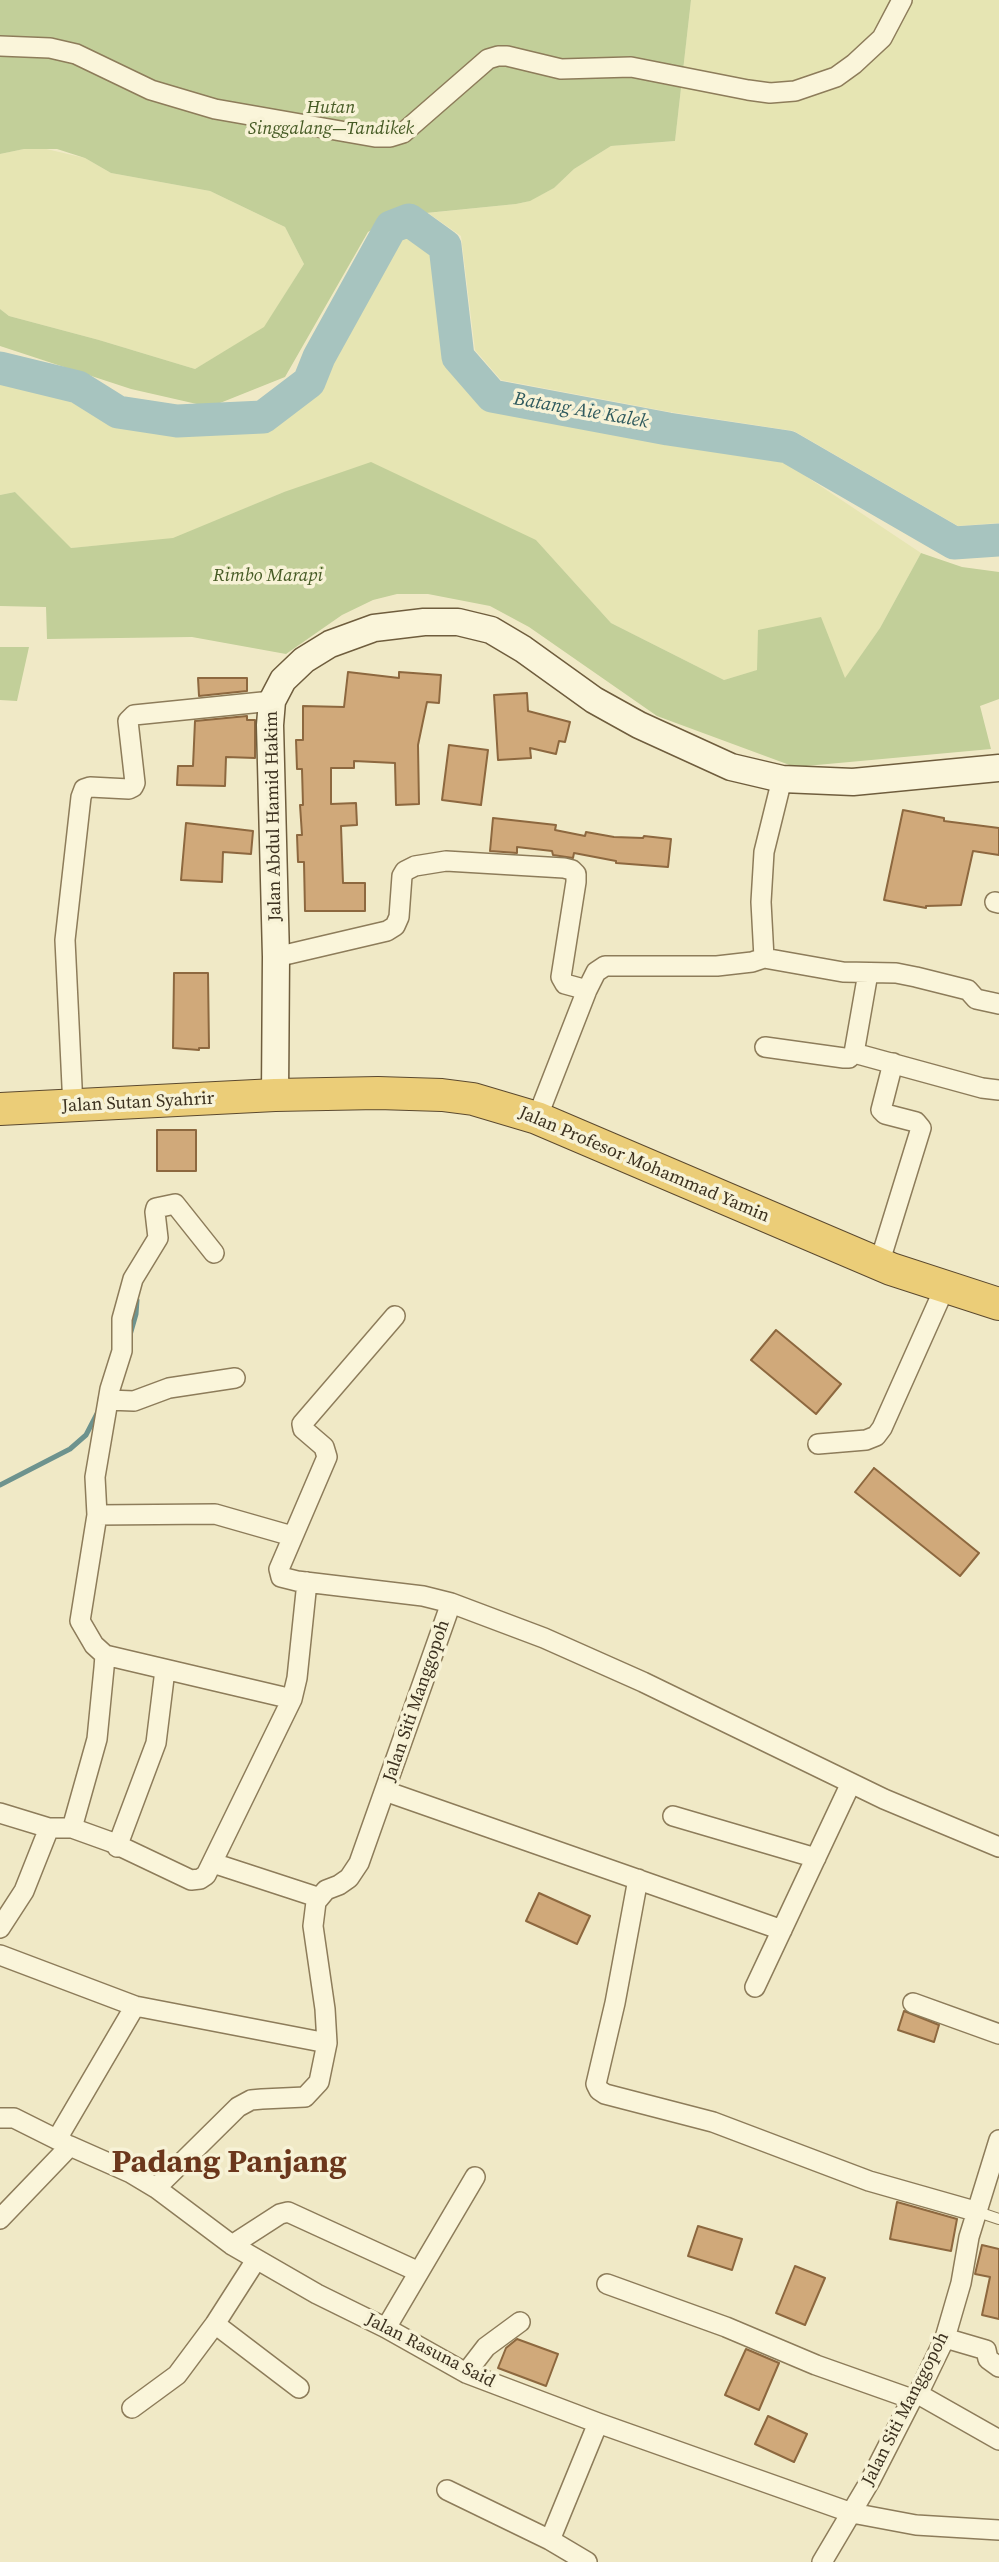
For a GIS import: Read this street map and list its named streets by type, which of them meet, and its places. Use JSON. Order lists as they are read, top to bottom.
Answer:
{
  "streets": {
    "highway": ["Jalan Sutan Syahrir", "Jalan Profesor Mohammad Yamin"],
    "main road": ["Jalan Abdul Hamid Hakim"],
    "street": ["Jalan Siti Manggopoh", "Jalan Rasuna Said"]
  },
  "crossings": [
    ["Jalan Abdul Hamid Hakim", "Jalan Sutan Syahrir"],
    ["Jalan Abdul Hamid Hakim", "Jalan Profesor Mohammad Yamin"],
    ["Jalan Sutan Syahrir", "Jalan Profesor Mohammad Yamin"],
    ["Jalan Siti Manggopoh", "Jalan Rasuna Said"]
  ],
  "districts": ["Padang Panjang"],
  "water": ["Batang Aie Kalek"],
  "parks": ["Hutan Singgalang—Tandikek", "Rimbo Marapi"]
}
